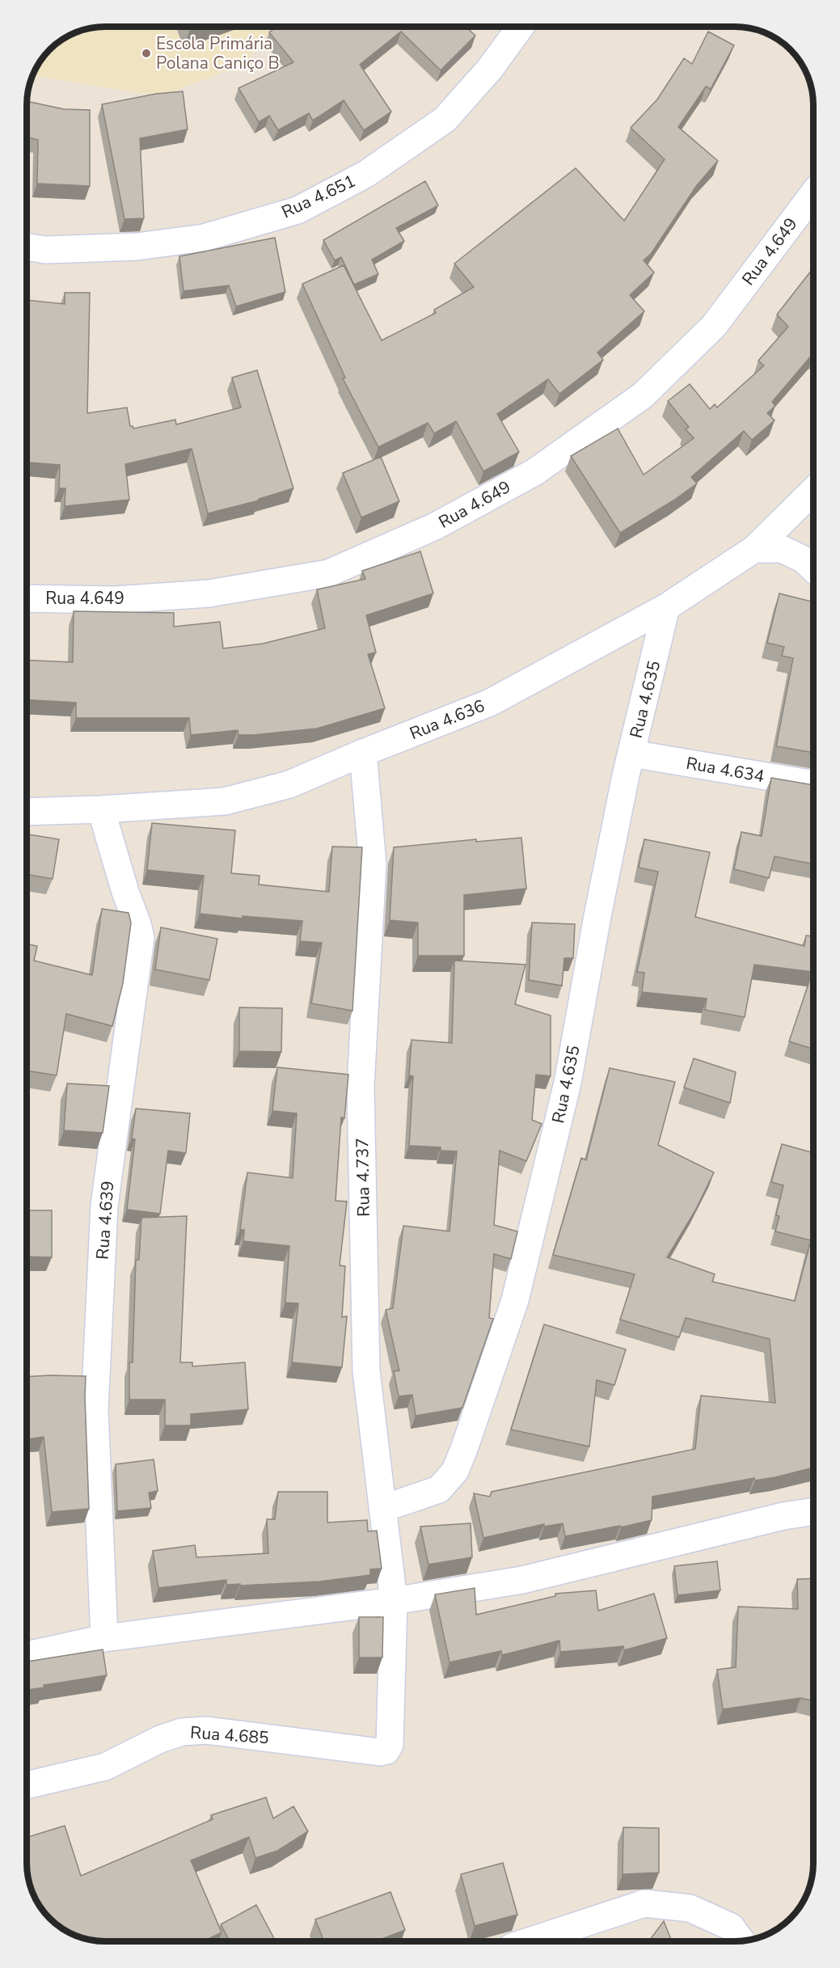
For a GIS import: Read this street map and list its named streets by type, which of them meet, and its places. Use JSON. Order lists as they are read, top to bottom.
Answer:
{
  "streets": {
    "street": [
      "Rua 4.651",
      "Rua 4.649",
      "Rua 4.635",
      "Rua 4.636",
      "Rua 4.634",
      "Rua 4.737",
      "Rua 4.639",
      "Rua 4.685"
    ]
  },
  "crossings": [
    ["Rua 4.635", "Rua 4.636"],
    ["Rua 4.635", "Rua 4.634"],
    ["Rua 4.635", "Rua 4.737"],
    ["Rua 4.636", "Rua 4.737"],
    ["Rua 4.636", "Rua 4.639"],
    ["Rua 4.737", "Rua 4.685"]
  ],
  "places": ["Escola Primária Polana Caniço B"]
}
